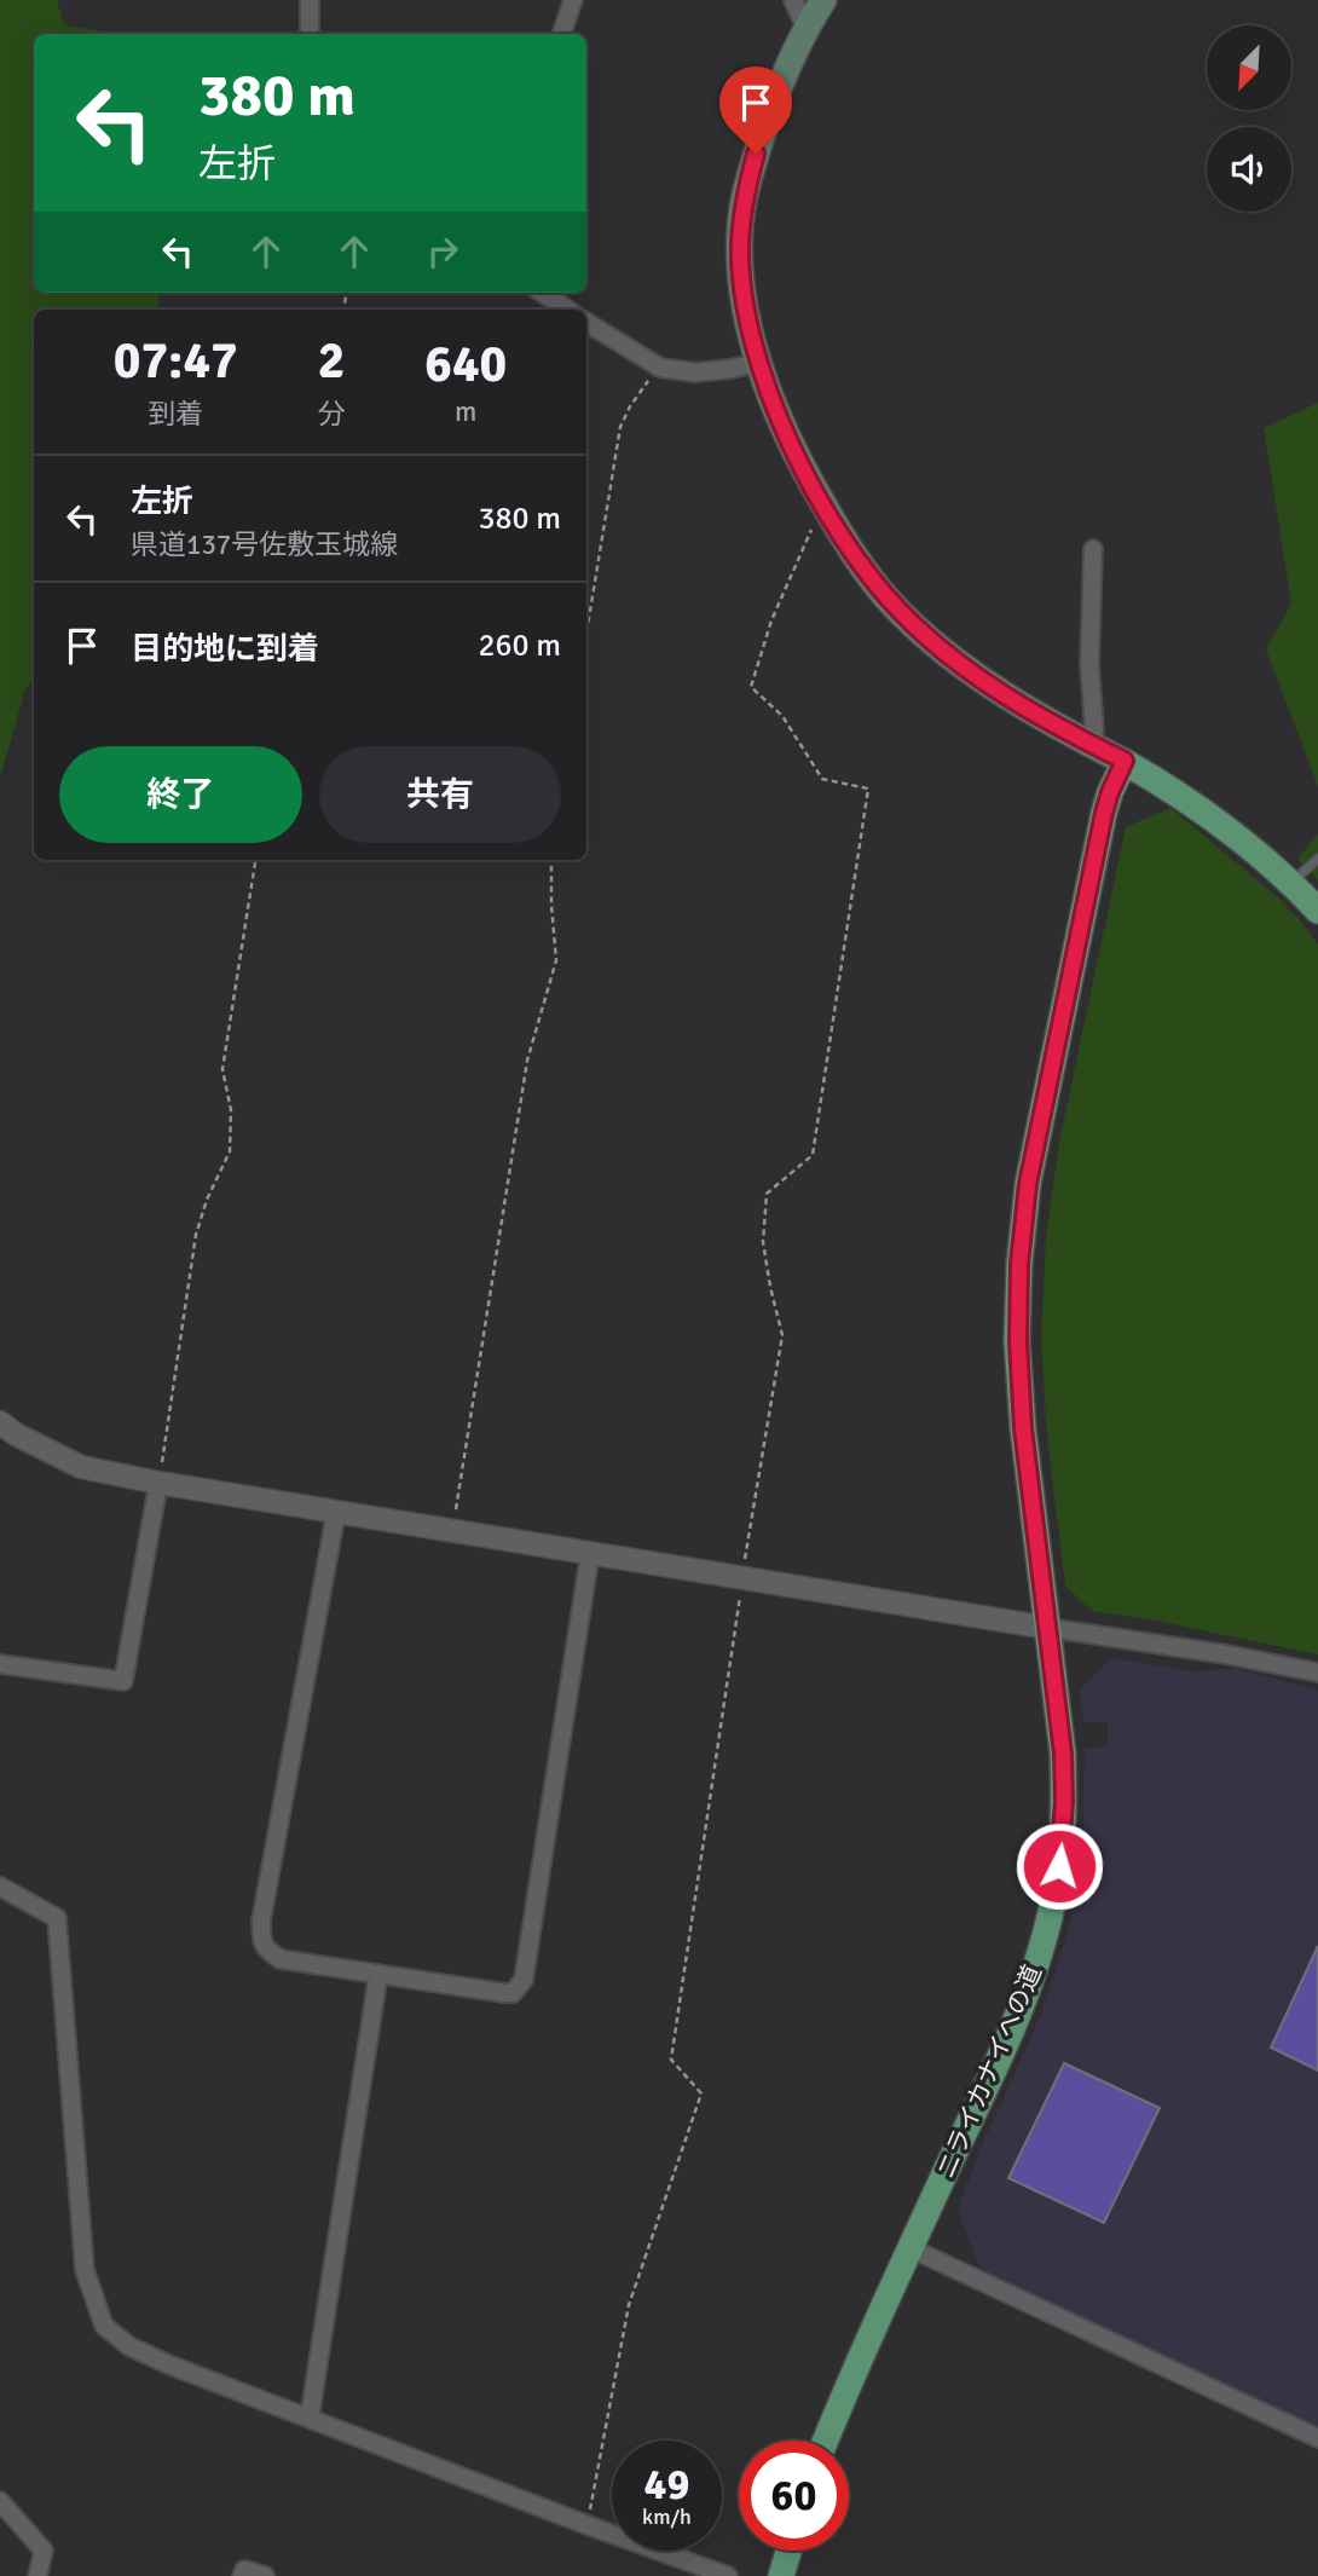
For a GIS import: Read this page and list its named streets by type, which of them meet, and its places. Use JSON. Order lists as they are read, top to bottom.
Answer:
{
  "streets": {
    "main road": ["ニライカナイへの道"]
  },
  "north": "bottom left",
  "page": {
    "turn": ["380 m", "左折"],
    "eta": [
      "07:47",
      "到着",
      "2",
      "分",
      "640",
      "m"
    ],
    "list": [
      {
        "name": "左折",
        "note": "県道137号佐敷玉城線",
        "value": "380 m"
      },
      {
        "name": "目的地に到着",
        "value": "260 m"
      }
    ],
    "buttons": ["終了", "共有"],
    "speed": "49 km/h",
    "limit": "60"
  }
}
